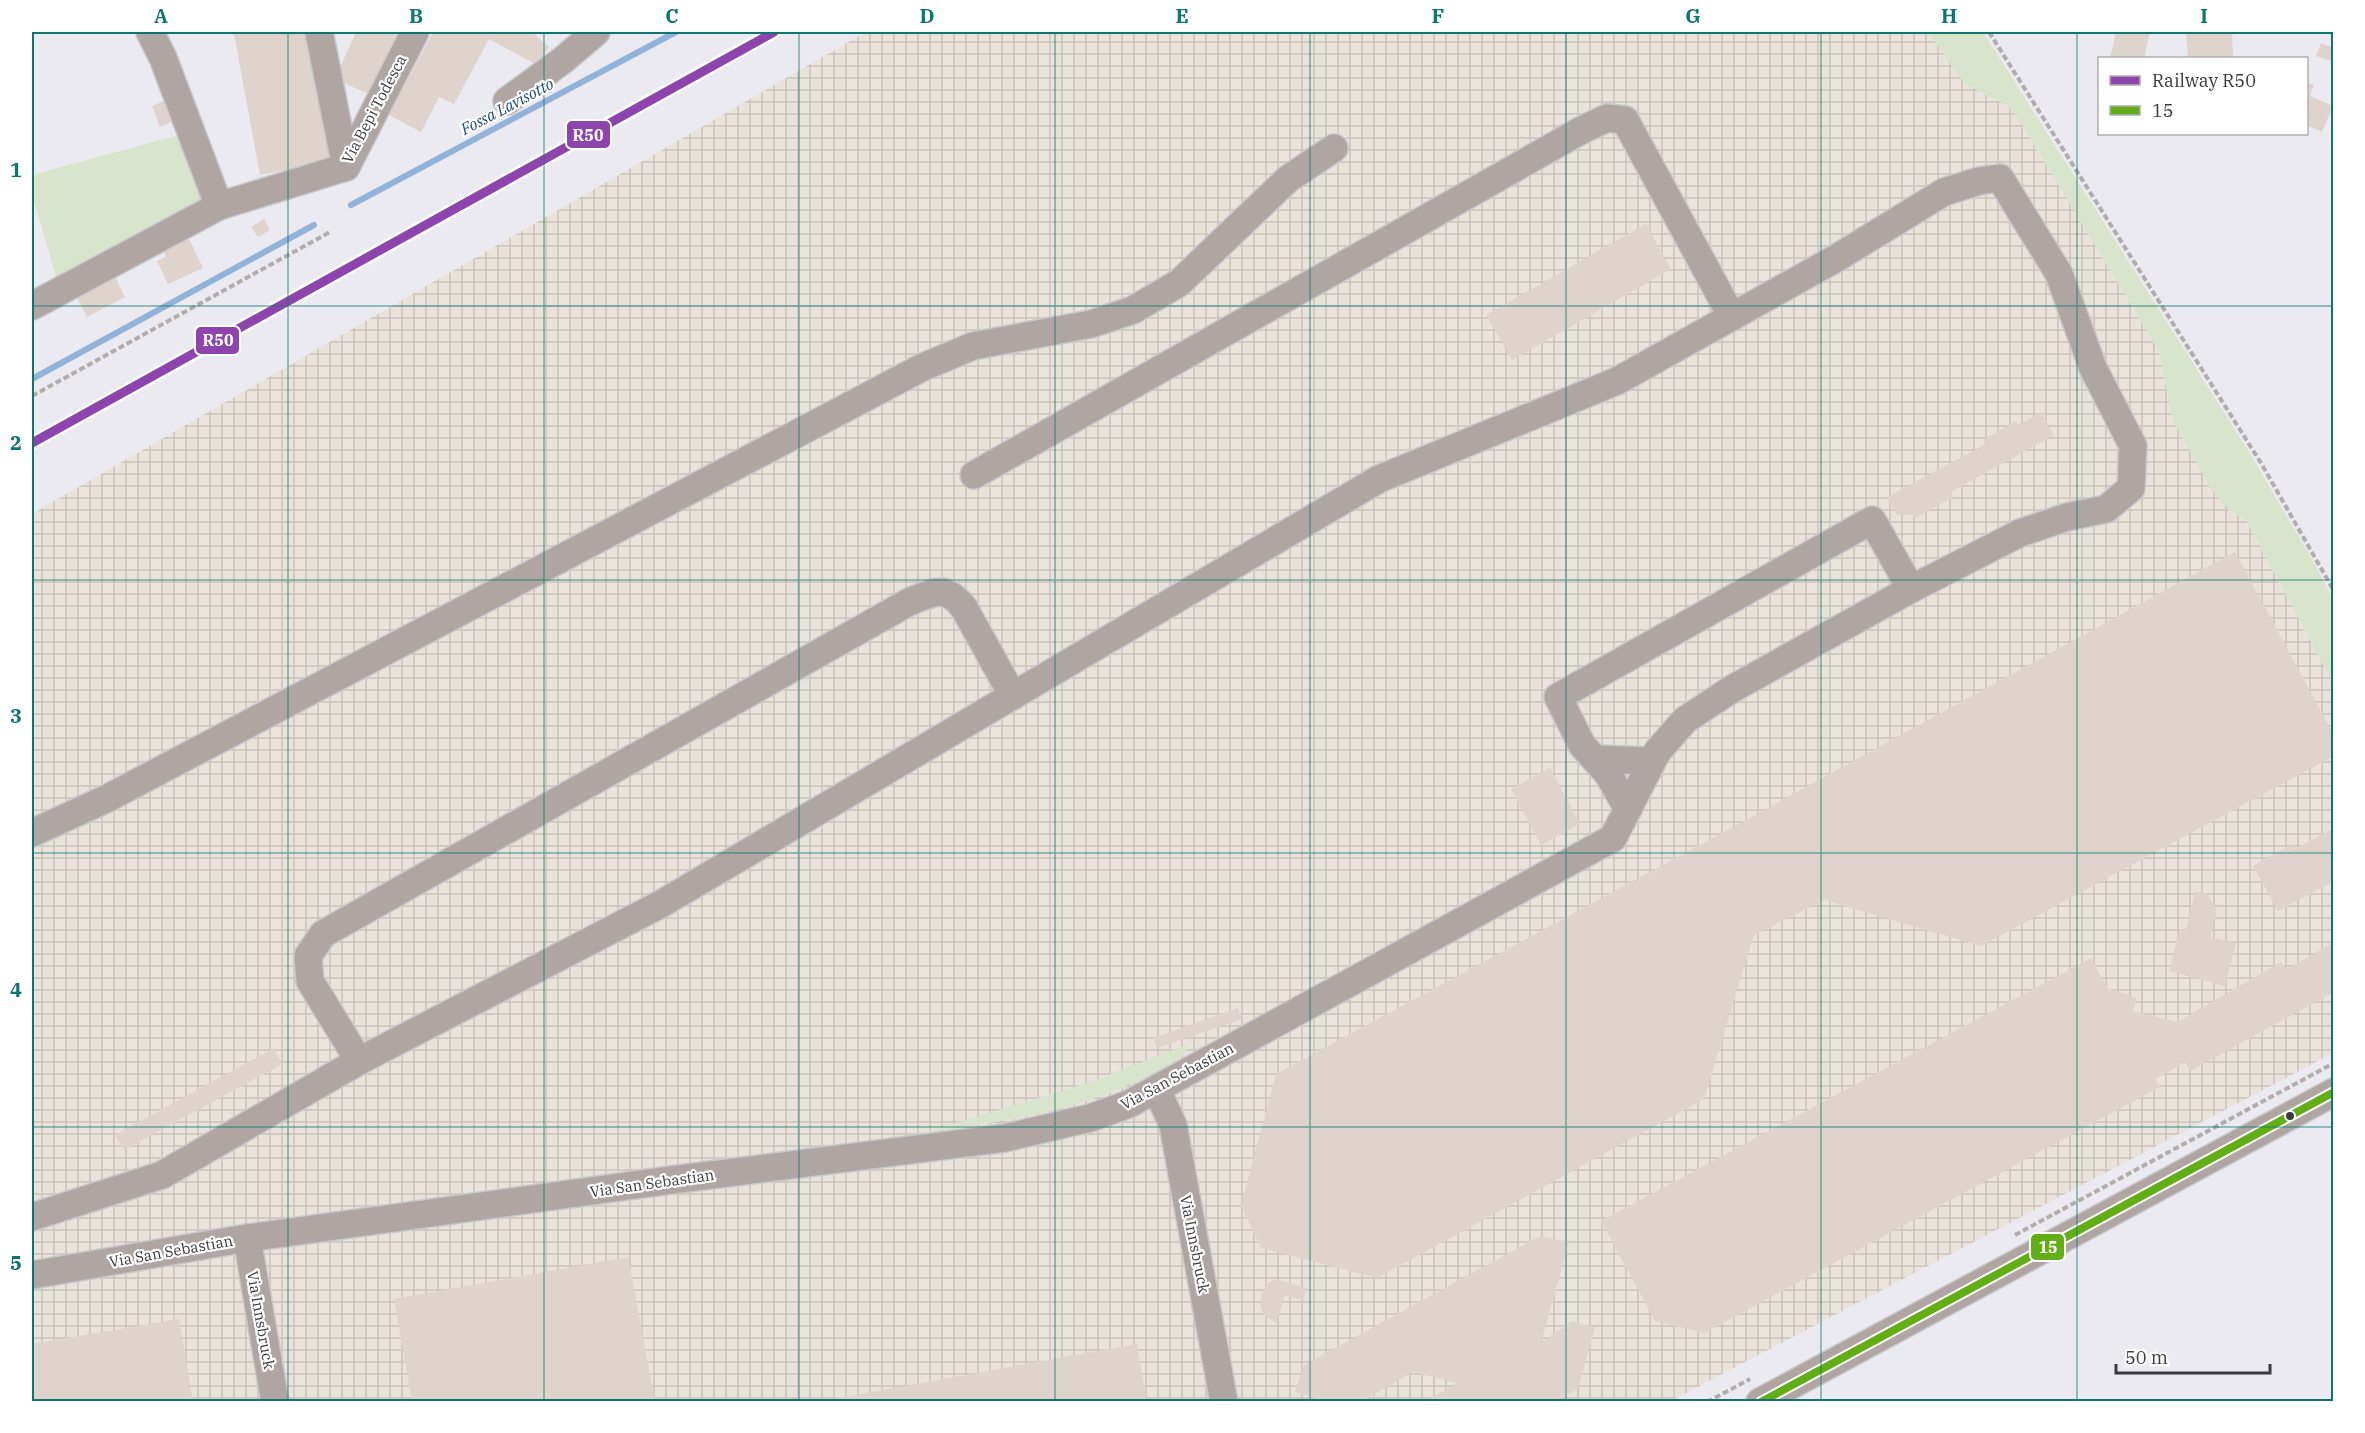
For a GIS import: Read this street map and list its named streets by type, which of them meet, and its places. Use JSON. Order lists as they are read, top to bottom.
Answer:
{
  "streets": {
    "street": ["Via Bepi Todesca", "Via San Sebastian", "Via Innsbruck"]
  },
  "crossings": [
    ["Via San Sebastian", "Via Innsbruck"]
  ],
  "water": ["Fossa Lavisotto"],
  "lines": ["rail line R50", "transit line 15"],
  "legend": ["Railway R50", "15"],
  "scale_bar": "50 m",
  "grid": {
    "columns": [
      "A",
      "B",
      "C",
      "D",
      "E",
      "F",
      "G",
      "H",
      "I"
    ],
    "rows": [
      "1",
      "2",
      "3",
      "4",
      "5"
    ]
  }
}
